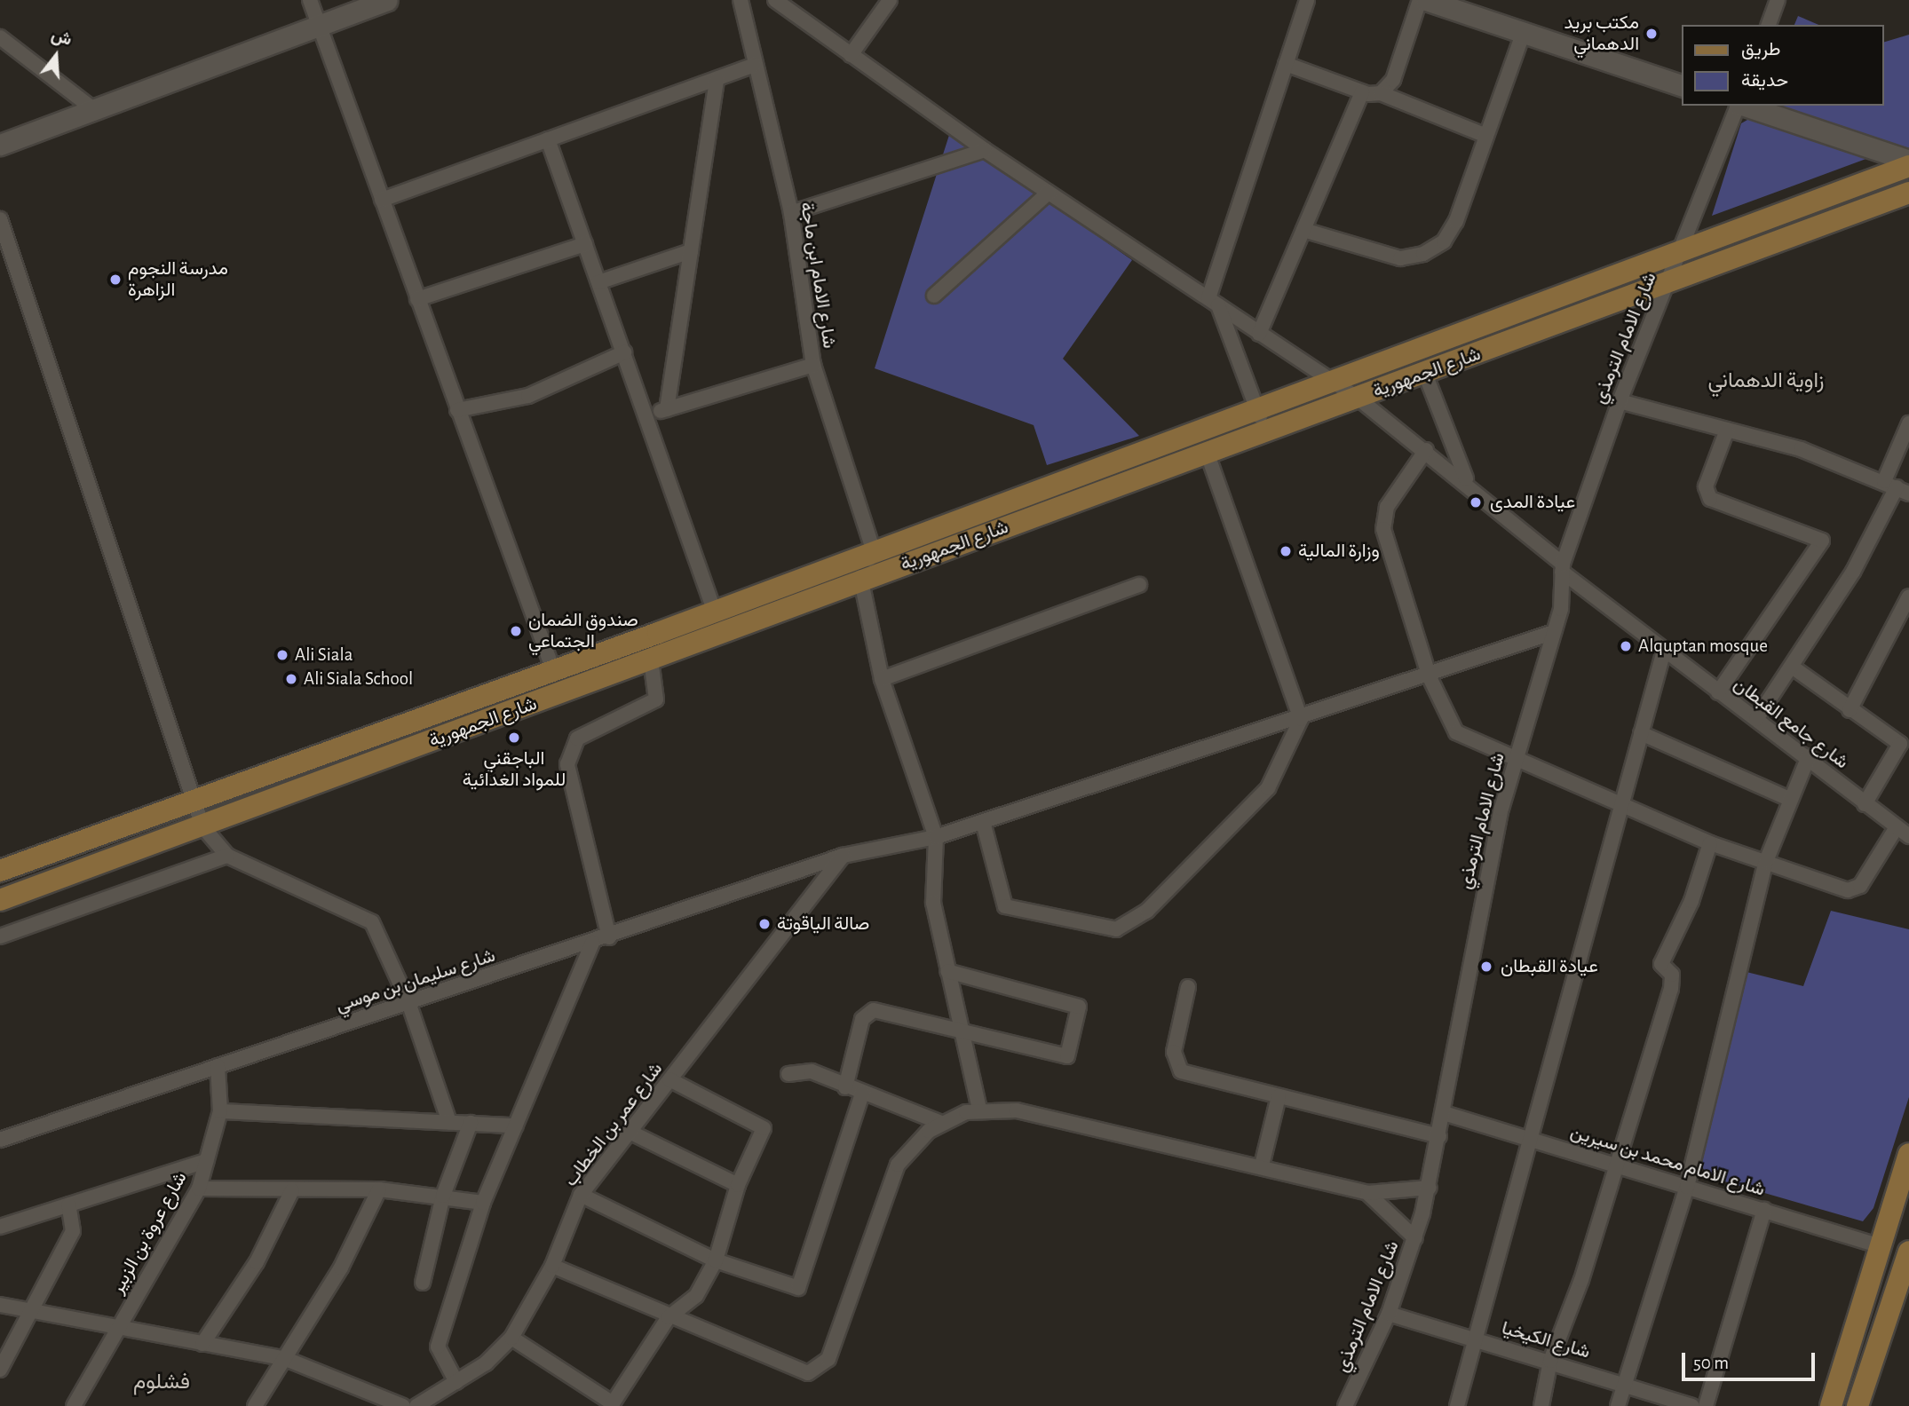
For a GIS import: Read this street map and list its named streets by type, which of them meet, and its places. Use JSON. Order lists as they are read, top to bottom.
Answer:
{
  "streets": {
    "main road": ["شارع الجمهورية"],
    "street": [
      "شارع الامام ابن ماجة",
      "شارع الامام الترمذي",
      "شارع جامع القبطان",
      "شارع سليمان بن موسي",
      "شارع عمر بن الخطاب",
      "شارع الامام محمد بن سيرين",
      "شارع عروة بن الزبير",
      "شارع الكيخيا"
    ]
  },
  "crossings": [
    ["شارع الامام ابن ماجة", "شارع الجمهورية"],
    ["شارع الامام الترمذي", "شارع الجمهورية"],
    ["شارع الامام الترمذي", "شارع جامع القبطان"],
    ["شارع الامام الترمذي", "شارع سليمان بن موسي"],
    ["شارع الامام الترمذي", "شارع الامام محمد بن سيرين"],
    ["شارع الامام الترمذي", "شارع الكيخيا"],
    ["شارع الجمهورية", "شارع جامع القبطان"],
    ["شارع سليمان بن موسي", "شارع عمر بن الخطاب"],
    ["شارع سليمان بن موسي", "شارع عروة بن الزبير"]
  ],
  "districts": ["زاوية الدهماني", "فشلوم"],
  "places": [
    "مكتب بريد الدهماني",
    "مدرسة النجوم الزاهرة",
    "عيادة المدى",
    "وزارة المالية",
    "صندوق الضمان الجتماعي",
    "Alquptan mosque",
    "Ali Siala",
    "Ali Siala School",
    "الباجقني للمواد الغدائية",
    "صالة الياقوتة",
    "عيادة القبطان"
  ],
  "legend": ["طريق", "حديقة"],
  "scale_bar": "50 m",
  "north": "top"
}
